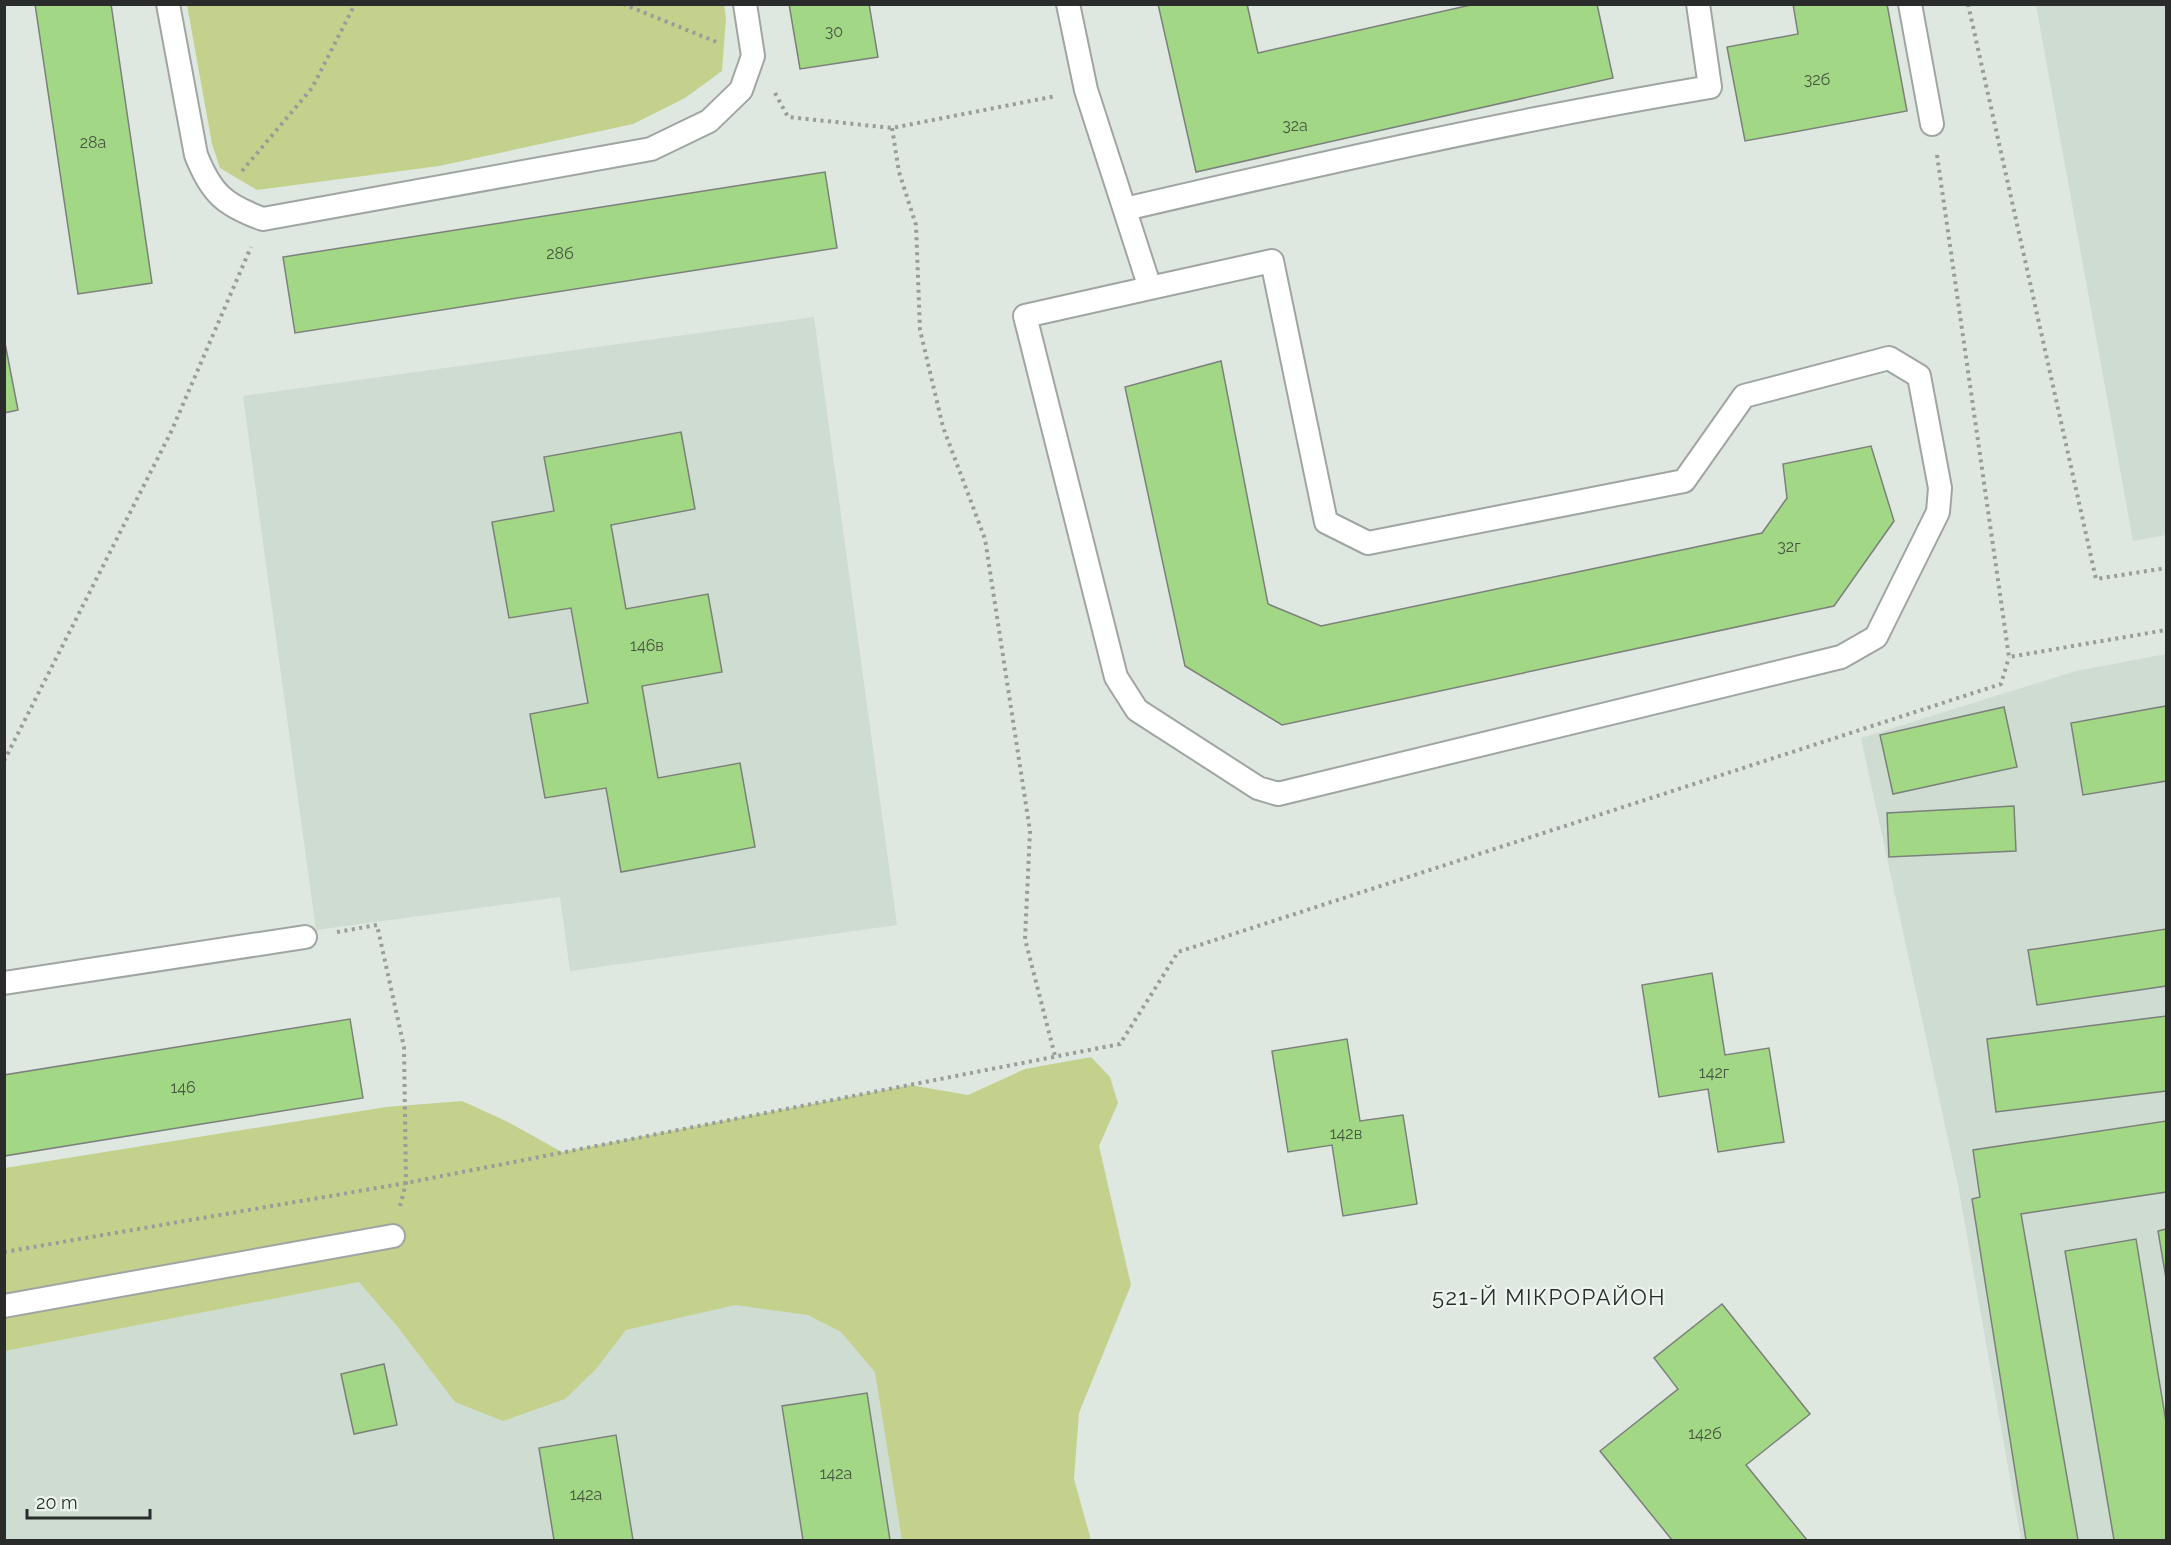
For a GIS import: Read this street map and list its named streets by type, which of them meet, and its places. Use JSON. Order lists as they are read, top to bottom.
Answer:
{
  "districts": ["521-Й МІКРОРАЙОН"],
  "house_numbers": [
    "30",
    "32б",
    "32а",
    "28а",
    "28б",
    "32г",
    "146в",
    "142г",
    "146",
    "142в",
    "142б",
    "142а",
    "142а"
  ],
  "scale_bar": "20 m"
}
